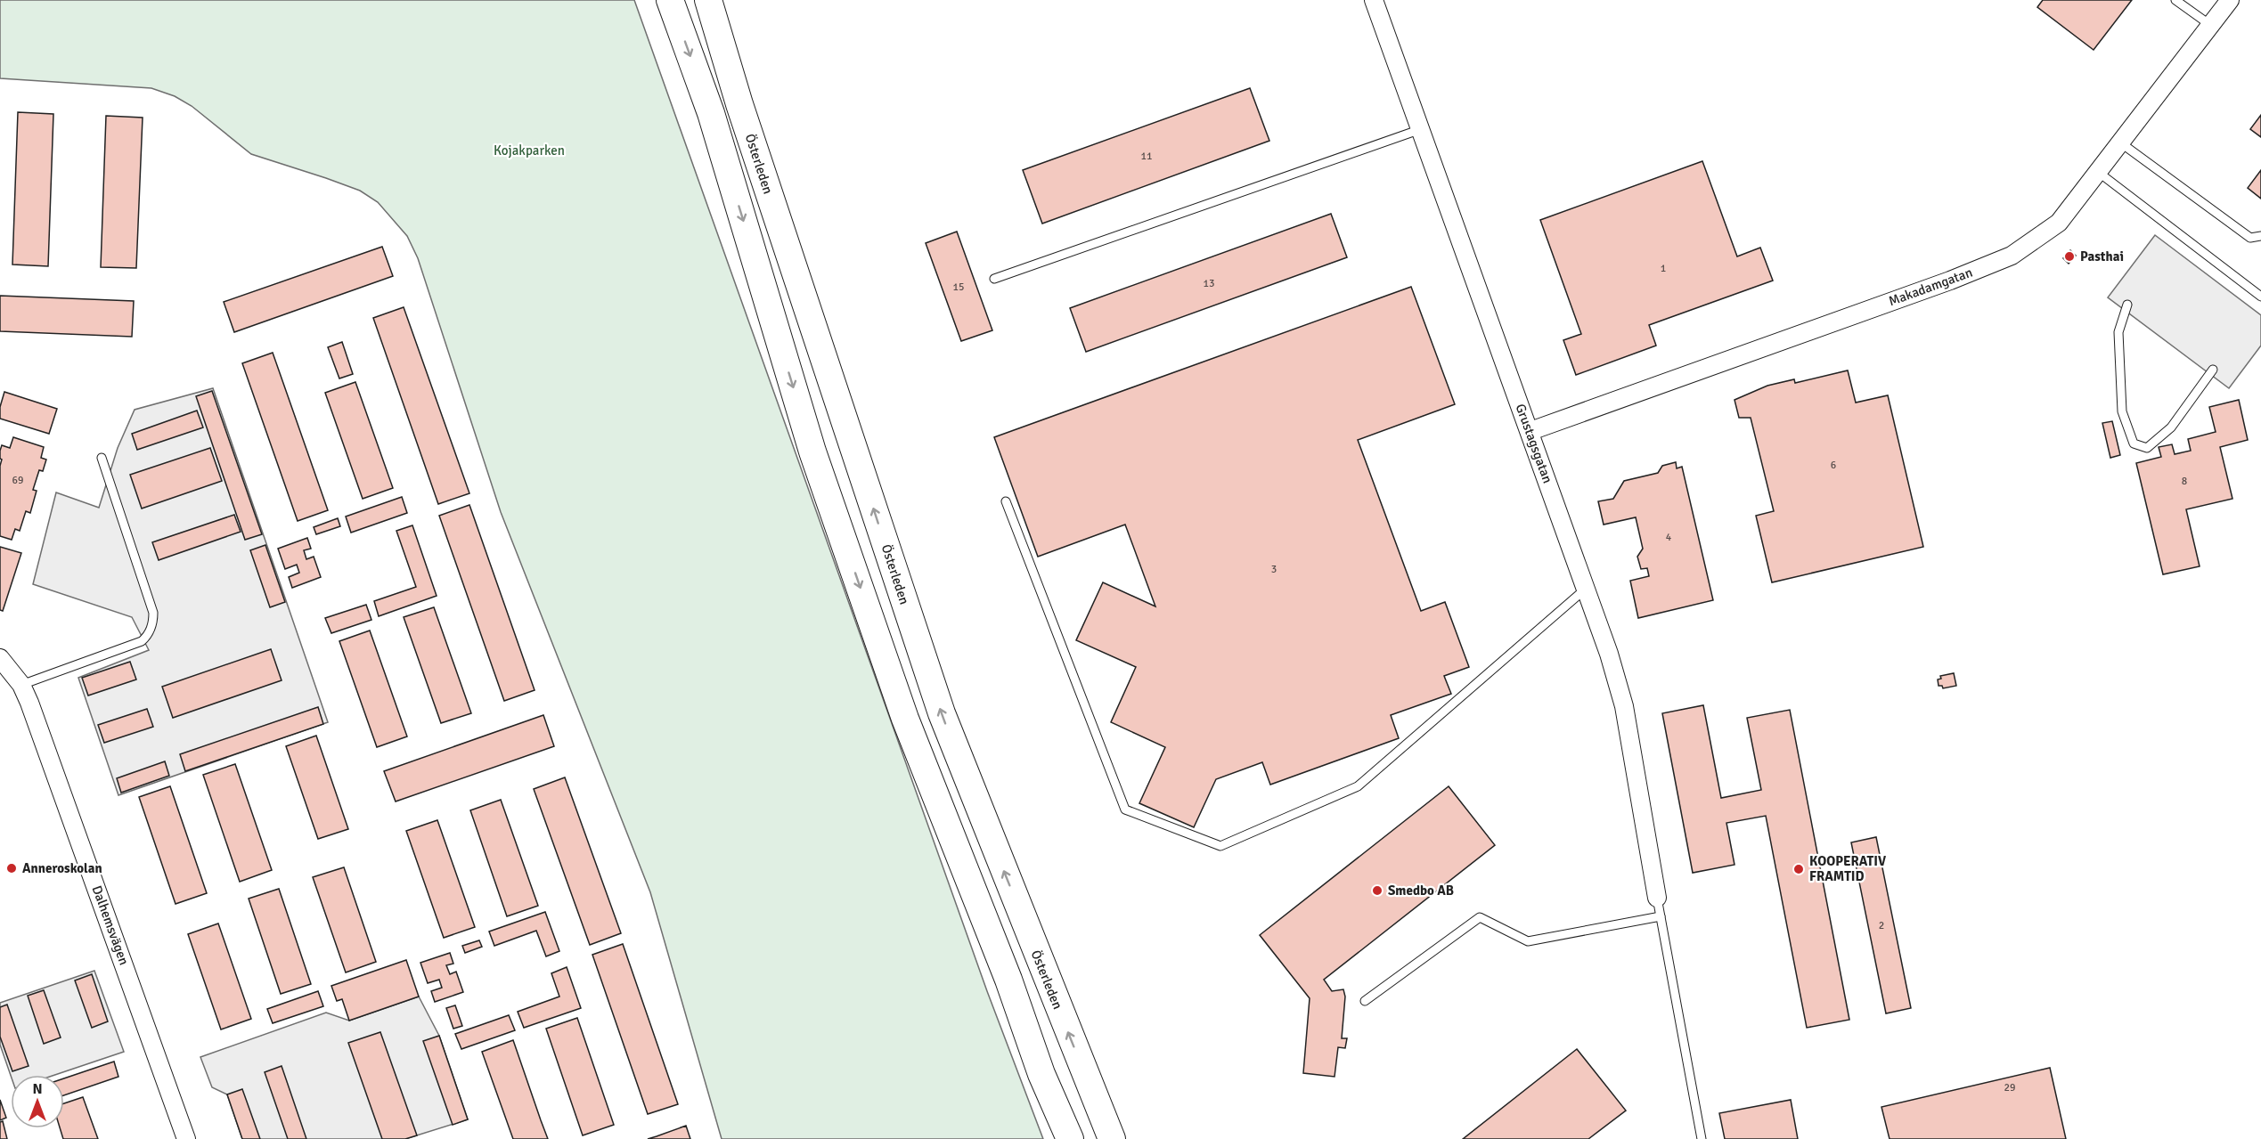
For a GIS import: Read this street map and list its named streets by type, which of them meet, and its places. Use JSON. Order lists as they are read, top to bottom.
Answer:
{
  "streets": {
    "main road": ["Österleden"],
    "street": ["Makadamgatan", "Grustagsgatan", "Dalhemsvägen"]
  },
  "crossings": [
    ["Makadamgatan", "Grustagsgatan"]
  ],
  "parks": ["Kojakparken"],
  "places": [
    "Pasthai",
    "Anneroskolan",
    "KOOPERATIV FRAMTID",
    "Smedbo AB"
  ],
  "house_numbers": [
    "11",
    "1",
    "13",
    "15",
    "6",
    "69",
    "8",
    "4",
    "3",
    "2",
    "29"
  ],
  "north": "top"
}
